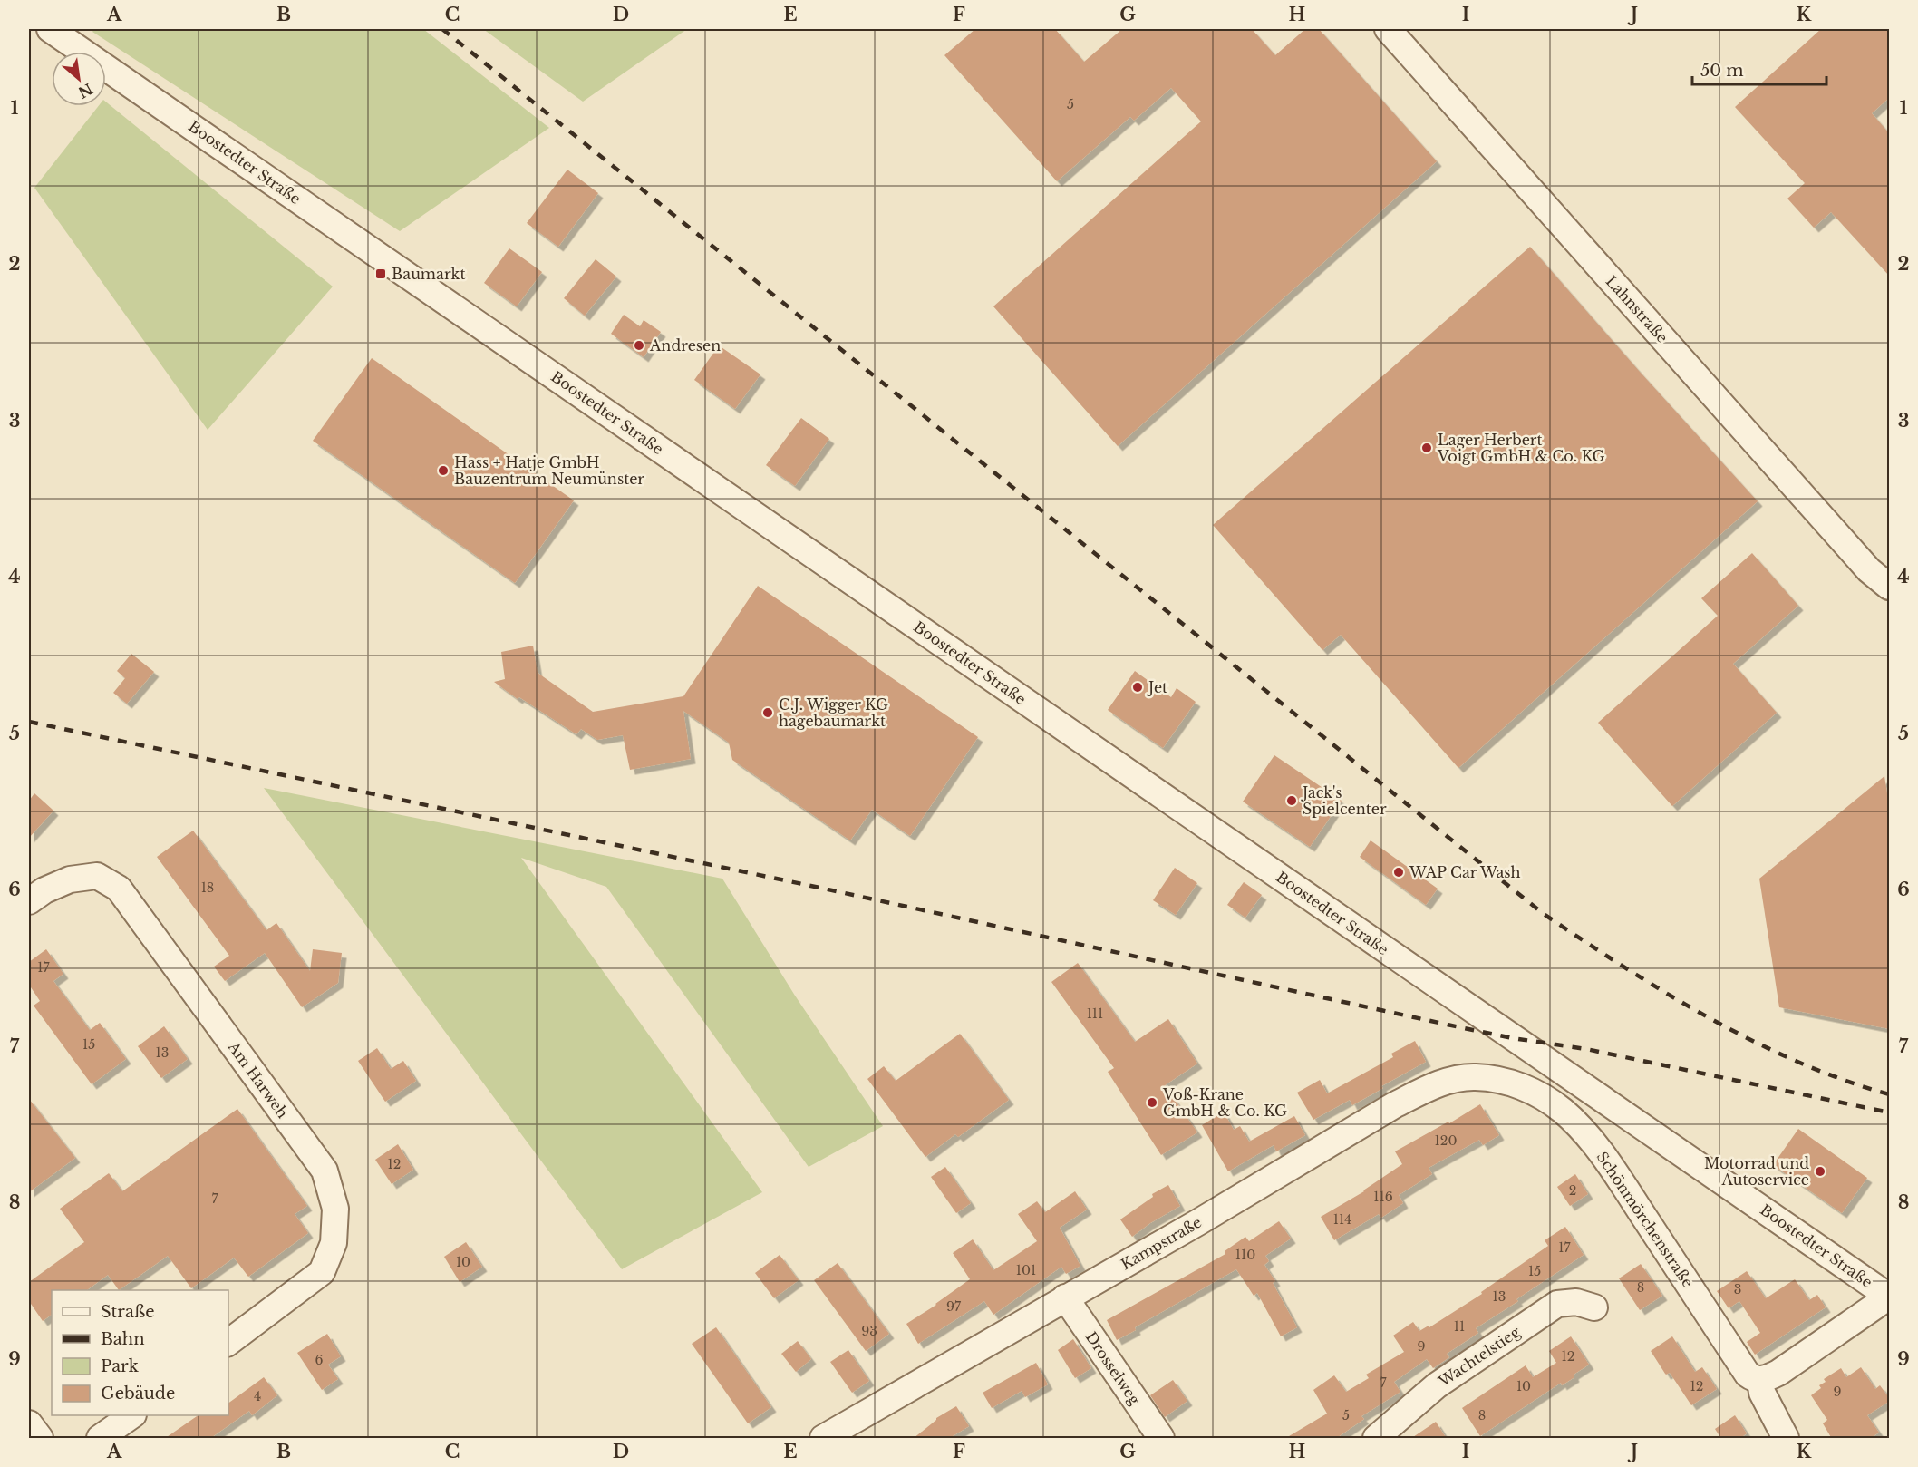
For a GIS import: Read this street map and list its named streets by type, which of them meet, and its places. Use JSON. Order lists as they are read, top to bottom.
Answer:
{
  "streets": {
    "street": [
      "Boostedter Straße",
      "Lahnstraße",
      "Am Harweh",
      "Schönmörchenstraße",
      "Kampstraße",
      "Wachtelstieg",
      "Drosselweg"
    ]
  },
  "crossings": [
    ["Schönmörchenstraße", "Kampstraße"],
    ["Kampstraße", "Drosselweg"]
  ],
  "places": {
    "transit": ["Baumarkt"],
    "other": [
      "Andresen",
      "Lager Herbert Voigt GmbH & Co. KG",
      "Hass + Hatje GmbH Bauzentrum Neumünster",
      "Jet",
      "C.J. Wigger KG hagebaumarkt",
      "Jack's Spielcenter",
      "WAP Car Wash",
      "Voß-Krane GmbH & Co. KG",
      "Motorrad und Autoservice"
    ]
  },
  "house_numbers": [
    "5",
    "18",
    "17",
    "111",
    "15",
    "13",
    "120",
    "12",
    "2",
    "116",
    "7",
    "114",
    "17",
    "110",
    "10",
    "101",
    "15",
    "8",
    "3",
    "13",
    "97",
    "11",
    "93",
    "9",
    "12",
    "6",
    "7",
    "10",
    "12",
    "9",
    "4",
    "5",
    "8"
  ],
  "legend": [
    "Straße",
    "Bahn",
    "Park",
    "Gebäude"
  ],
  "scale_bar": "50 m",
  "north": "bottom right",
  "grid": {
    "columns": [
      "A",
      "B",
      "C",
      "D",
      "E",
      "F",
      "G",
      "H",
      "I",
      "J",
      "K"
    ],
    "rows": [
      "1",
      "2",
      "3",
      "4",
      "5",
      "6",
      "7",
      "8",
      "9"
    ]
  }
}
